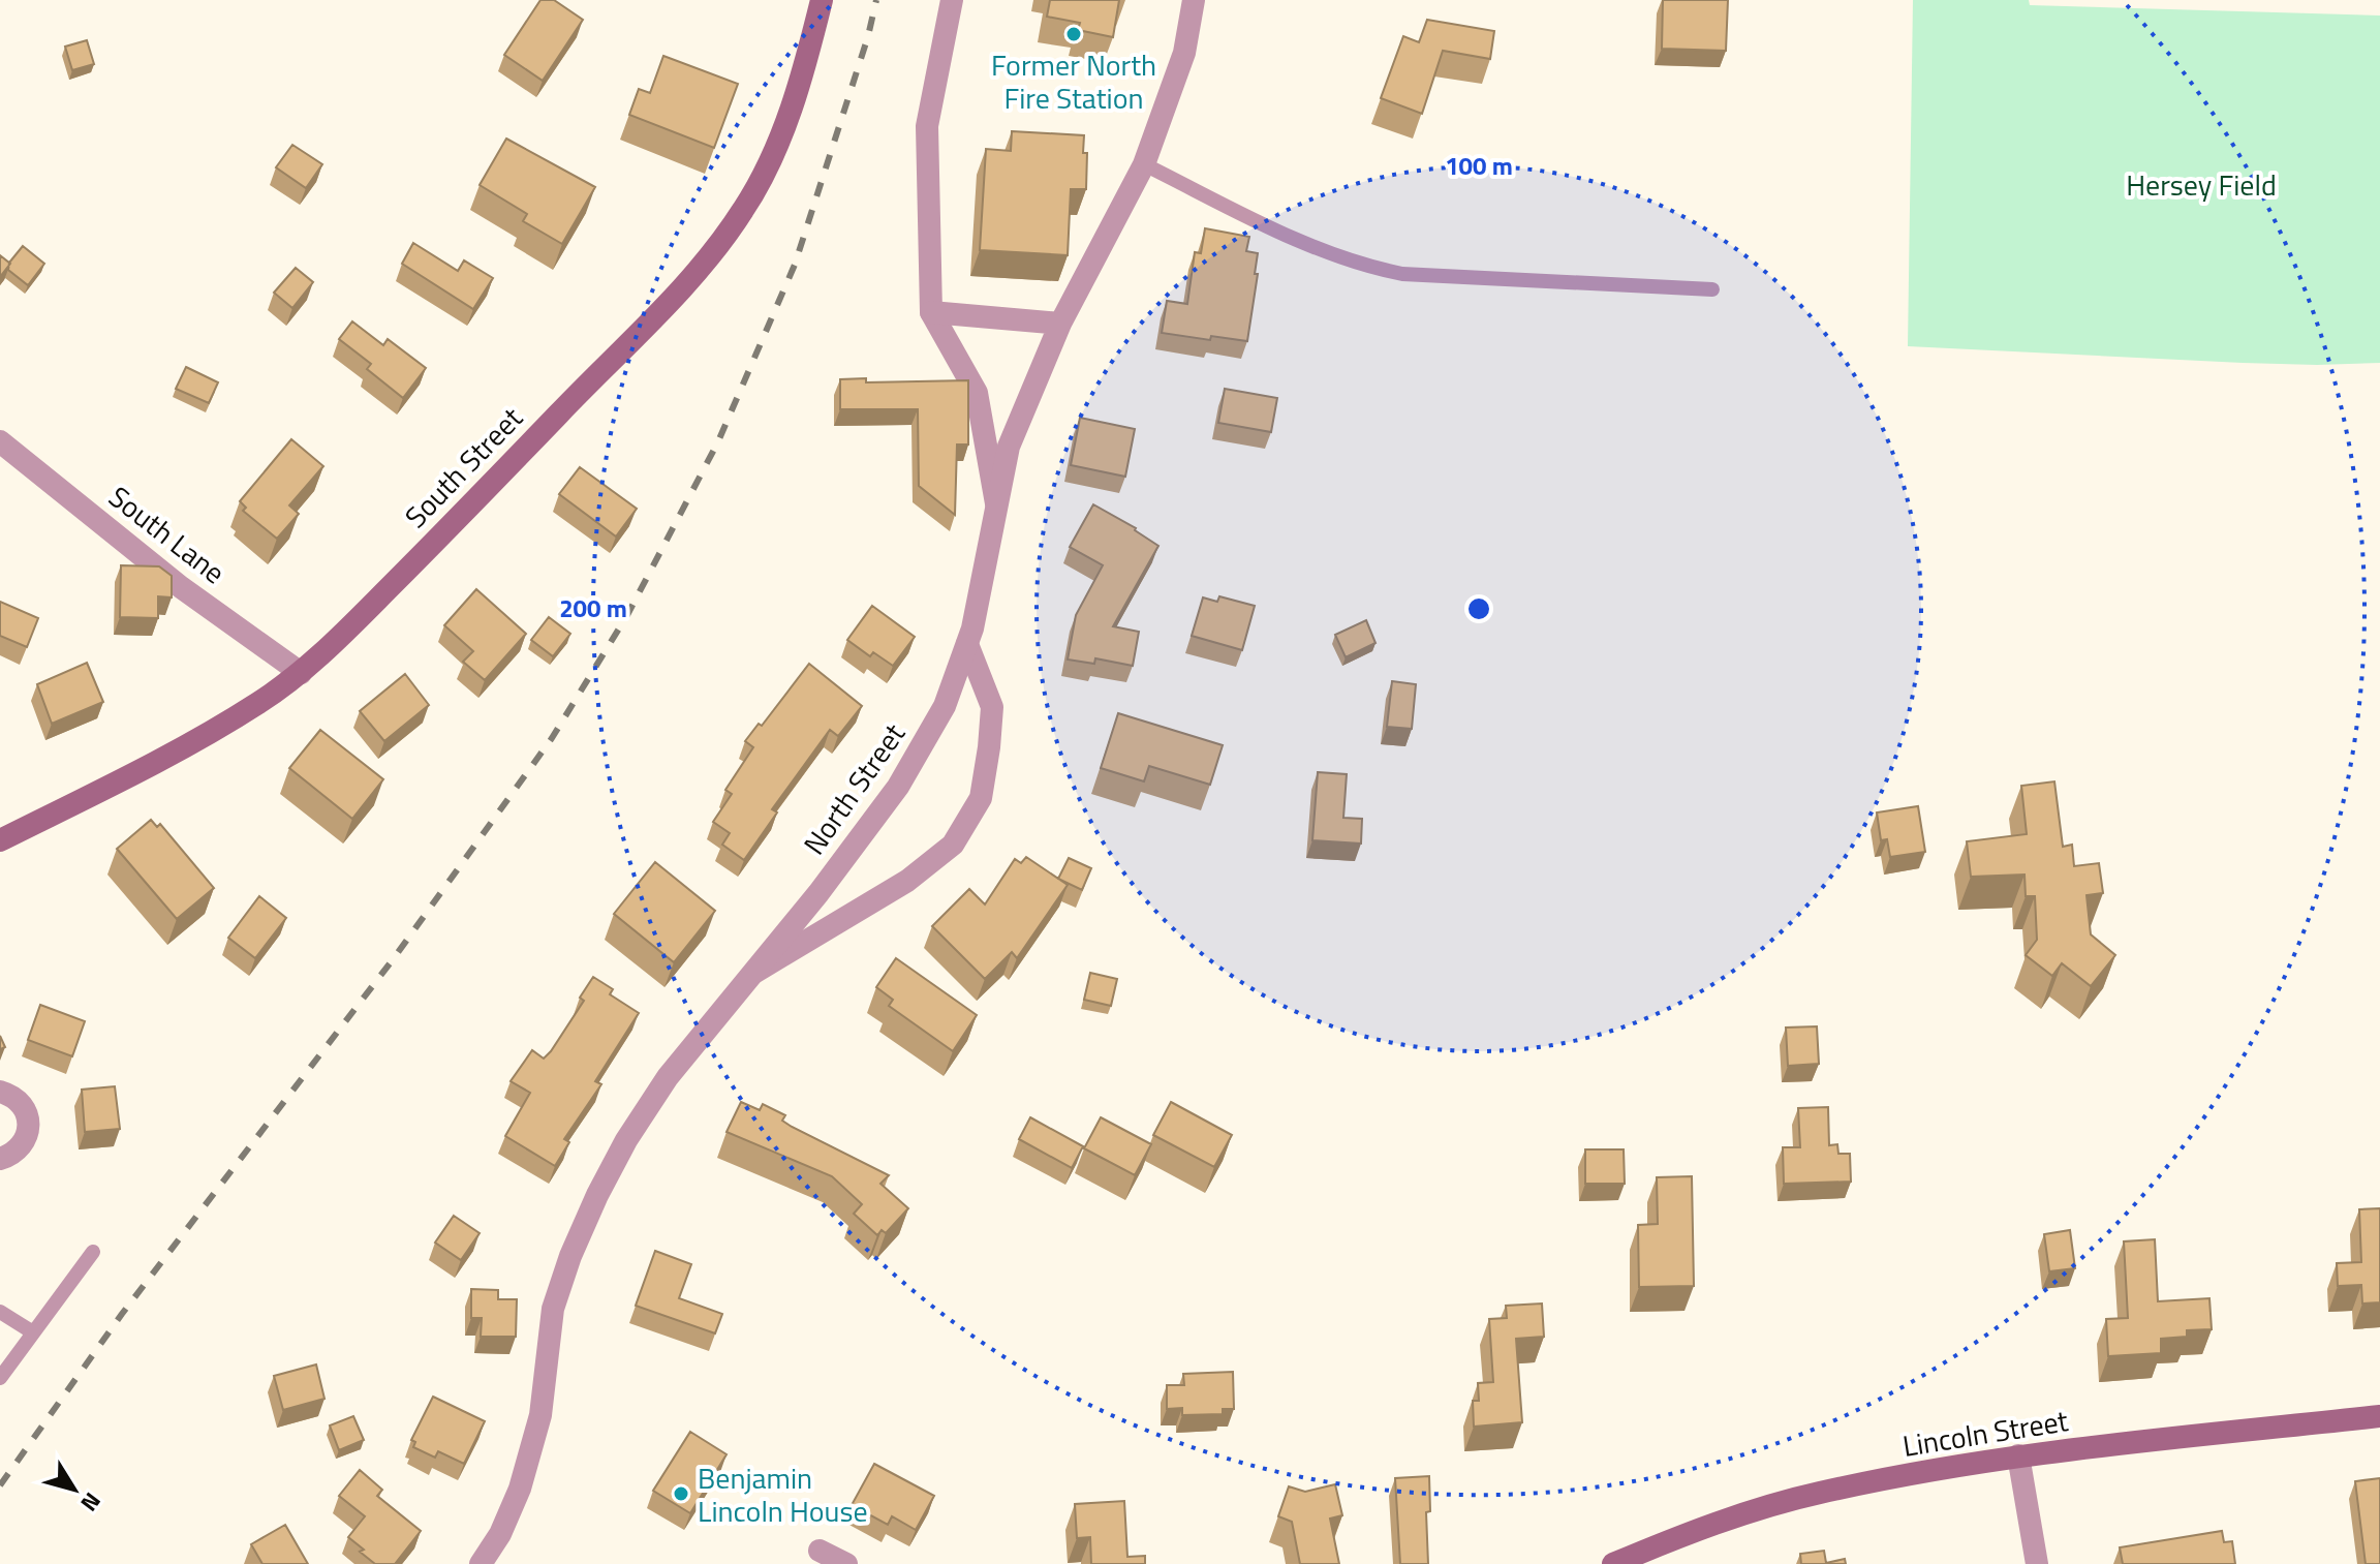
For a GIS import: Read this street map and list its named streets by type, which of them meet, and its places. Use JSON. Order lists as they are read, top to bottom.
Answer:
{
  "streets": {
    "main road": ["South Street", "Lincoln Street"],
    "street": ["South Lane", "North Street"]
  },
  "crossings": [
    ["South Street", "South Lane"]
  ],
  "parks": ["Hersey Field"],
  "places": ["Former North Fire Station", "Benjamin Lincoln House"],
  "north": "bottom right",
  "rings": ["100 m", "200 m"]
}
